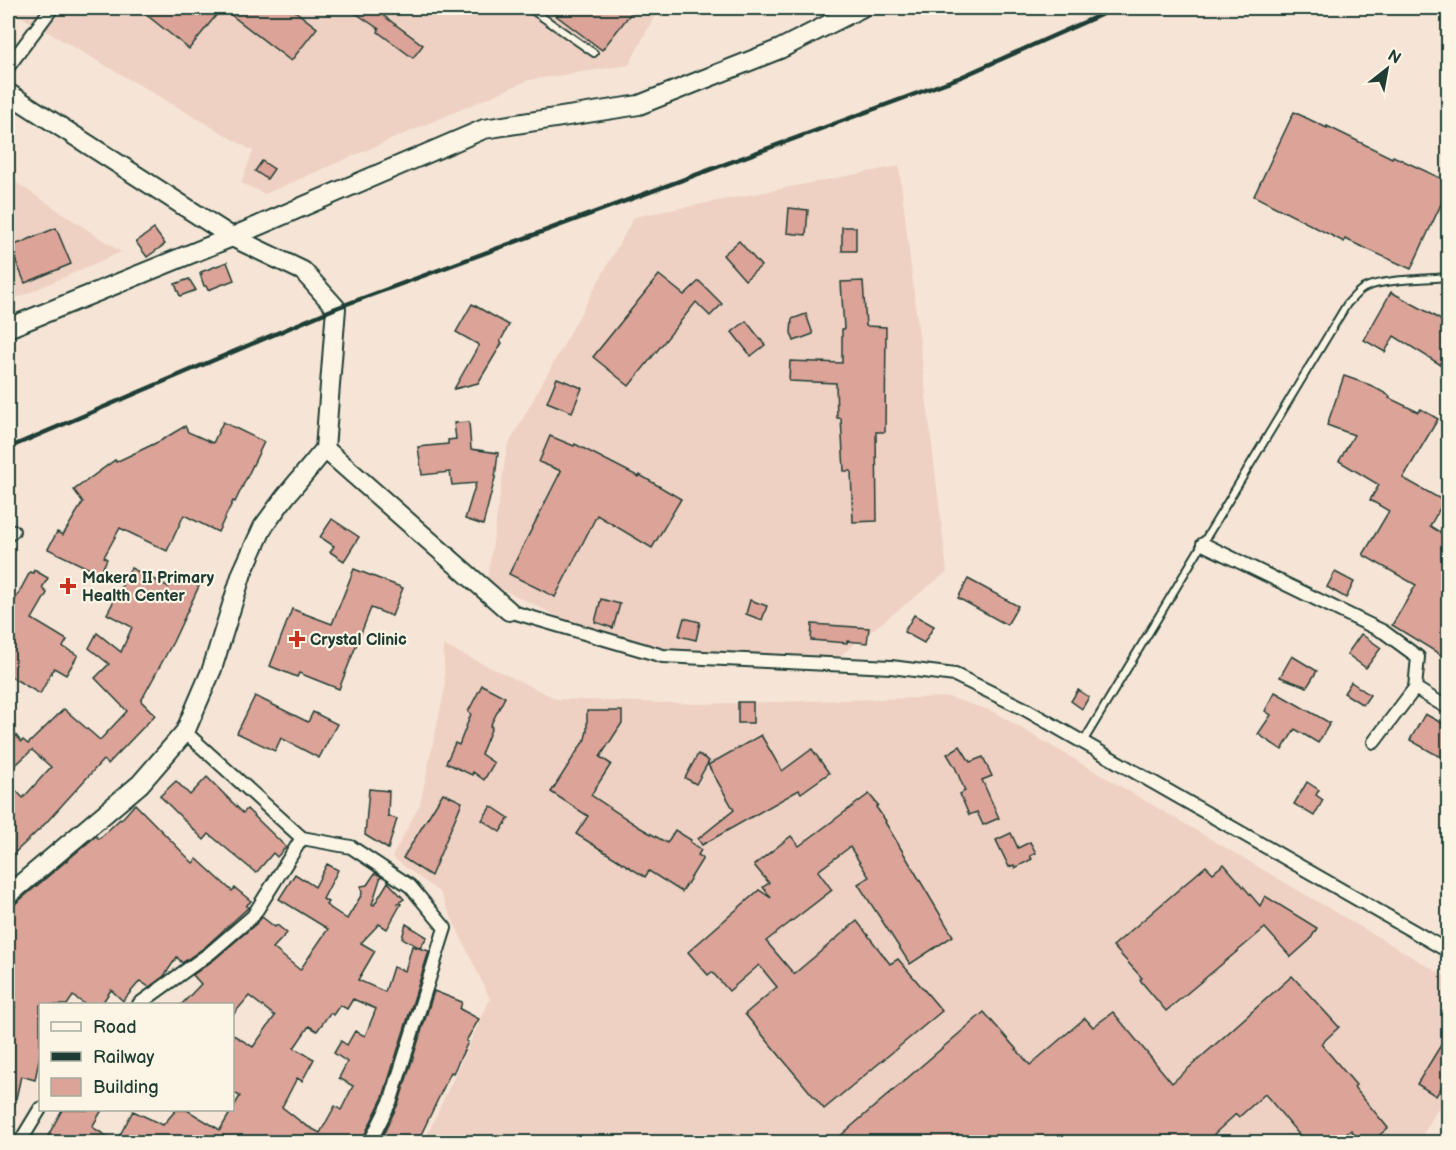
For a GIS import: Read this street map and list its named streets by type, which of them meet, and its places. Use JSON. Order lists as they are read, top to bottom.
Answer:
{
  "places": {
    "health": ["Makera II Primary Health Center", "Crystal Clinic"]
  },
  "legend": ["Road", "Railway", "Building"],
  "north": "top right"
}
